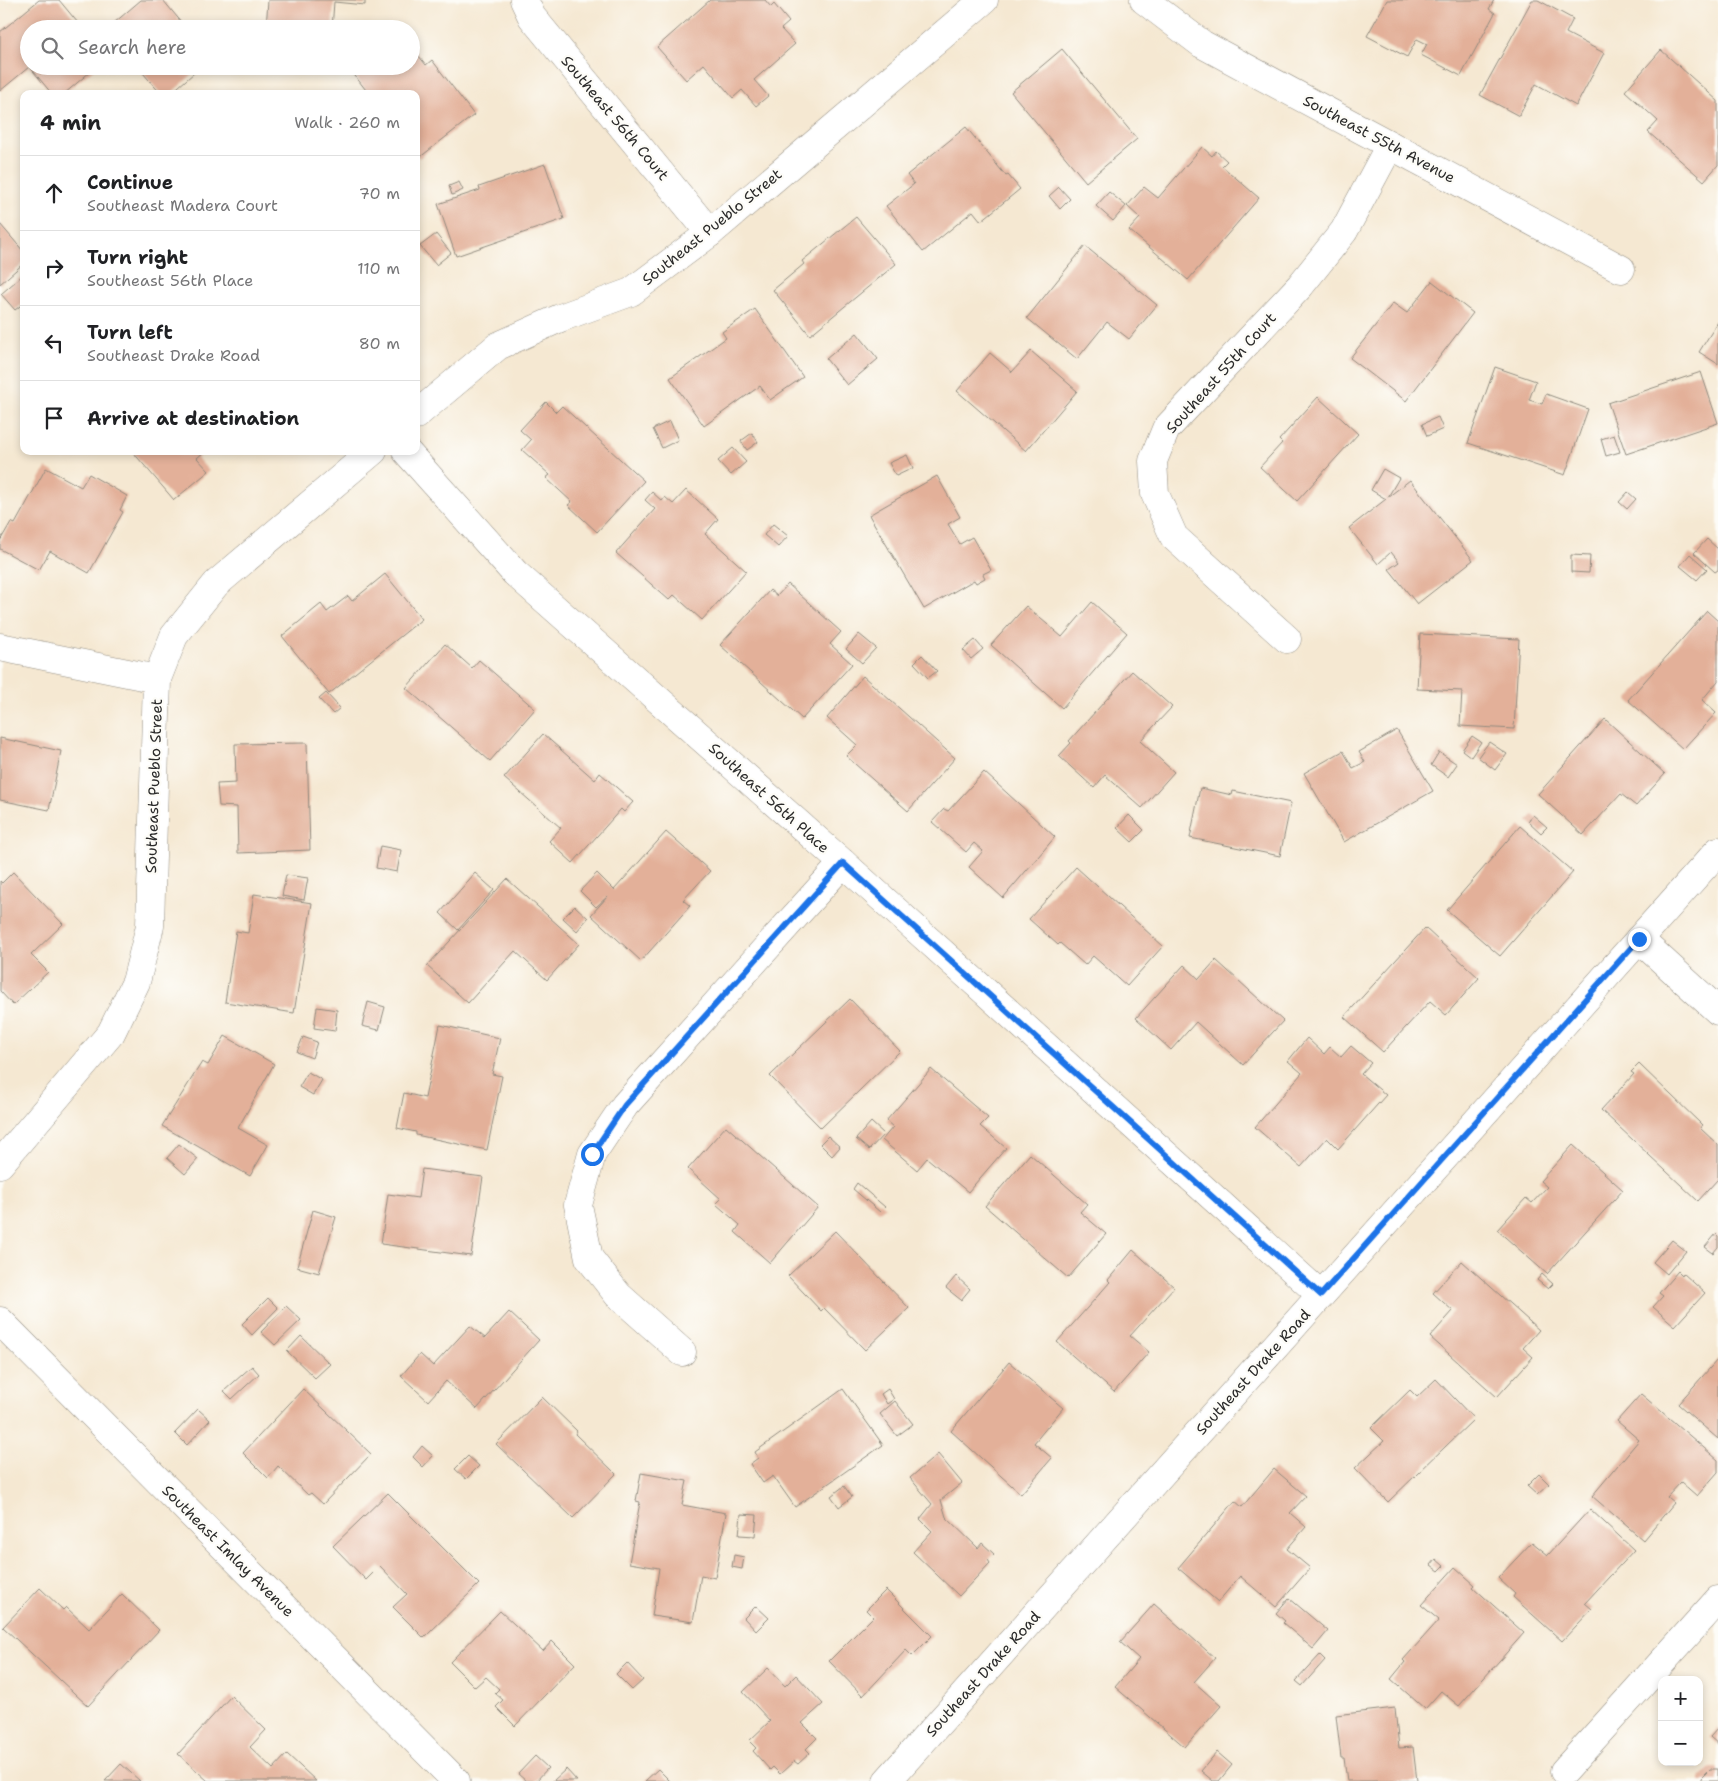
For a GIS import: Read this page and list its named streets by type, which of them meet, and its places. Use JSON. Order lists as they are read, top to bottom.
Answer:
{
  "streets": {
    "street": [
      "Southeast 56th Court",
      "Southeast 55th Avenue",
      "Southeast Pueblo Street",
      "Southeast 55th Court",
      "Southeast 56th Place",
      "Southeast Drake Road",
      "Southeast Imlay Avenue"
    ]
  },
  "crossings": [
    ["Southeast 56th Court", "Southeast Pueblo Street"],
    ["Southeast 55th Avenue", "Southeast 55th Court"],
    ["Southeast 56th Place", "Southeast Drake Road"]
  ],
  "page": {
    "search": "Search here",
    "heading": ["4 min", "Walk · 260 m"],
    "list": [
      ["Continue", "Southeast Madera Court", "70 m"],
      ["Turn right", "Southeast 56th Place", "110 m"],
      ["Turn left", "Southeast Drake Road", "80 m"],
      "Arrive at destination"
    ],
    "map_buttons": ["+", "−"]
  }
}
